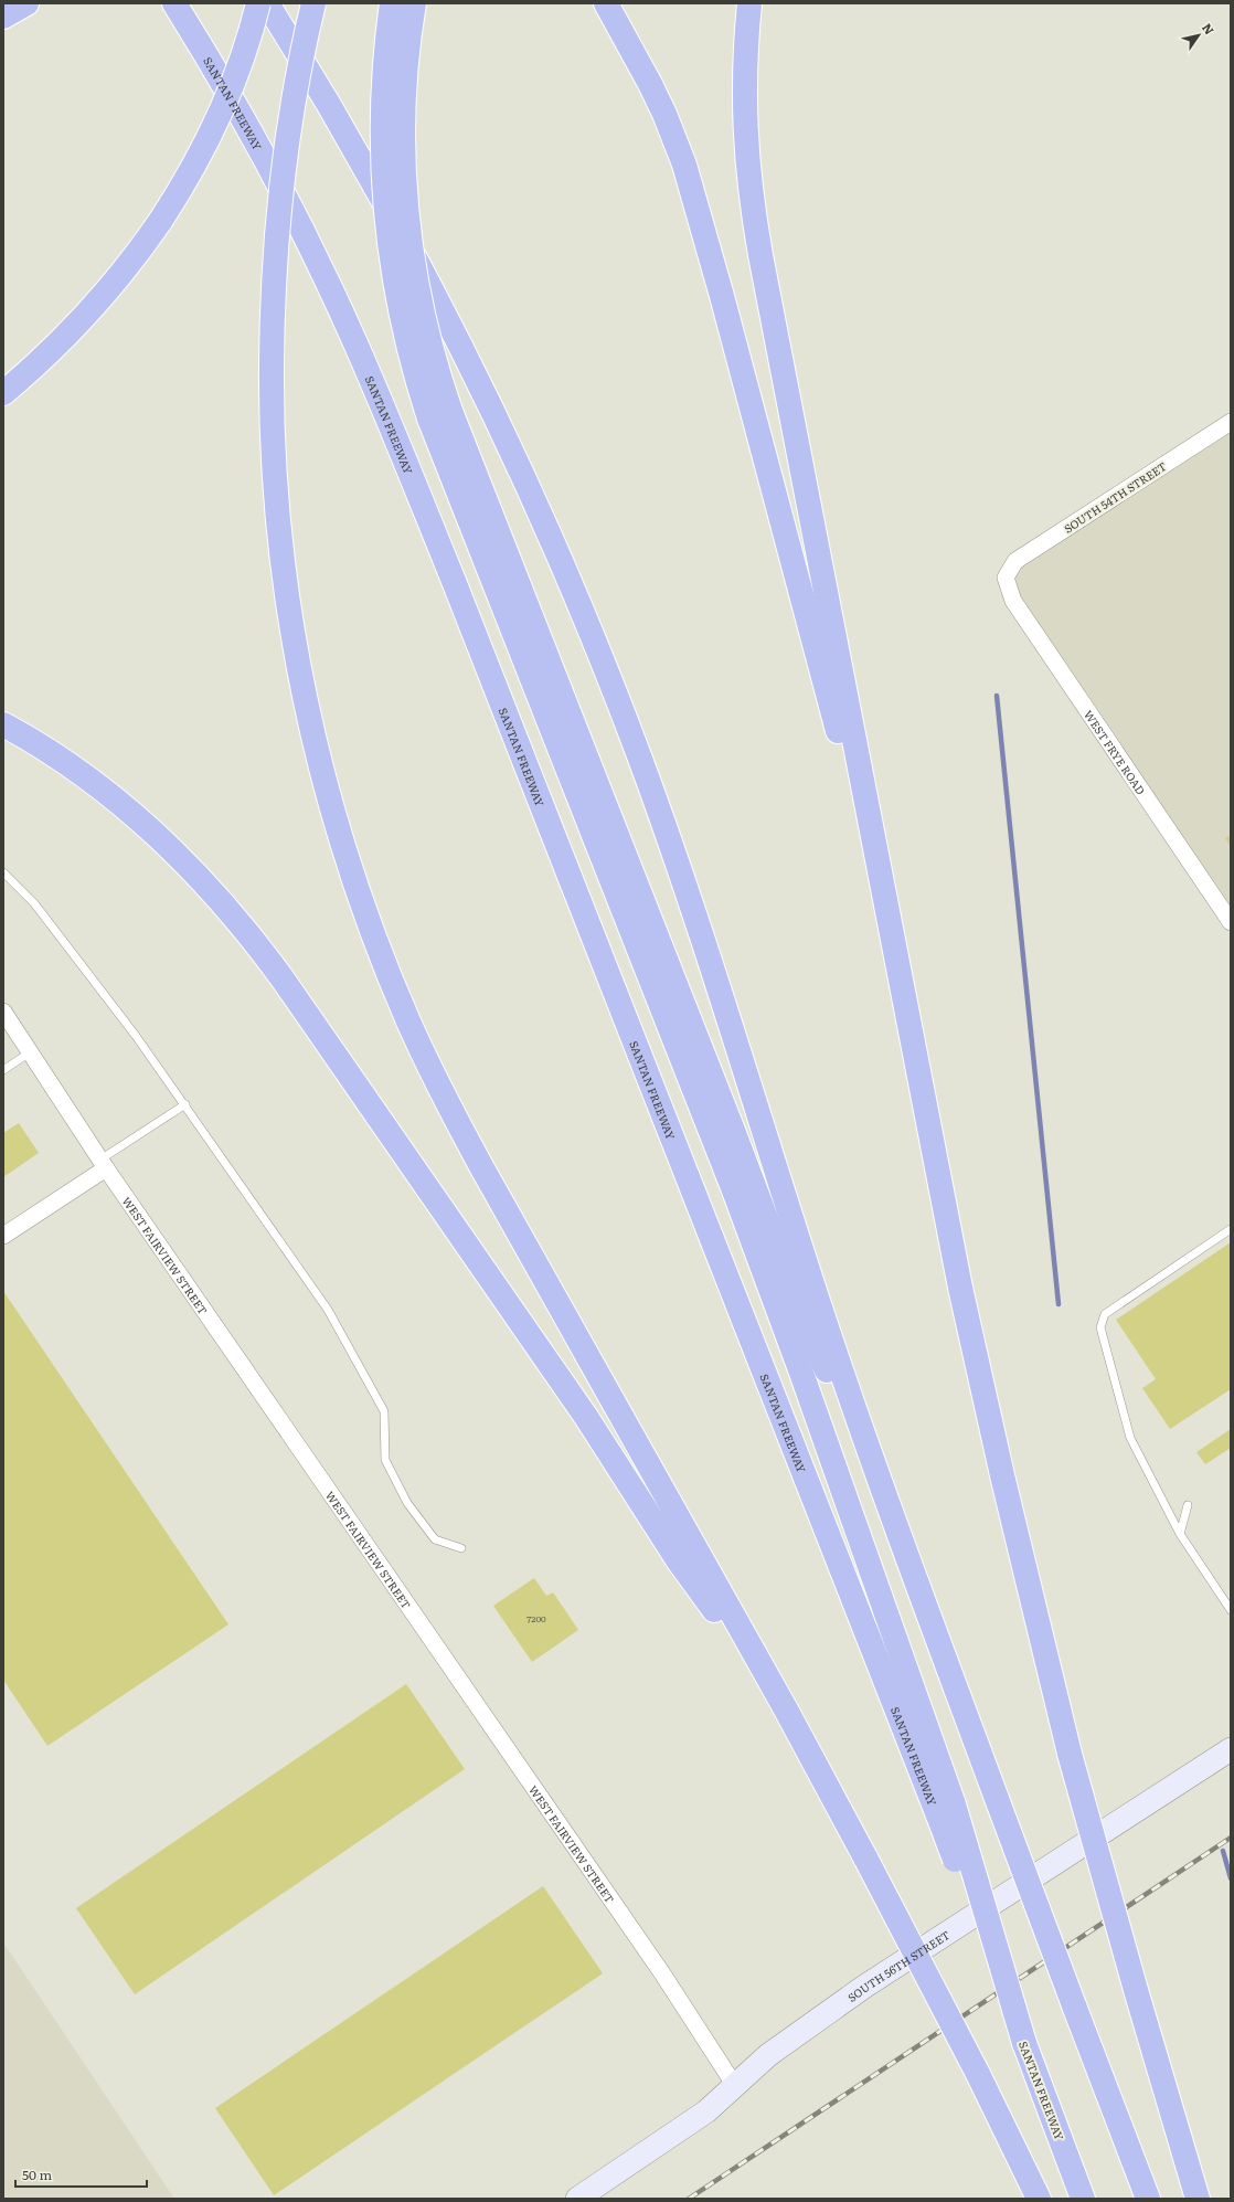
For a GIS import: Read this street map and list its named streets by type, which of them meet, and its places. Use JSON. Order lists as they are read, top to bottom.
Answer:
{
  "streets": {
    "highway": ["SANTAN FREEWAY"],
    "main road": ["SOUTH 56TH STREET"],
    "street": ["SOUTH 54TH STREET", "WEST FRYE ROAD", "WEST FAIRVIEW STREET"]
  },
  "crossings": [
    ["SOUTH 54TH STREET", "WEST FRYE ROAD"],
    ["WEST FAIRVIEW STREET", "SOUTH 56TH STREET"]
  ],
  "house_numbers": ["7200"],
  "scale_bar": "50 m",
  "north": "top right"
}
